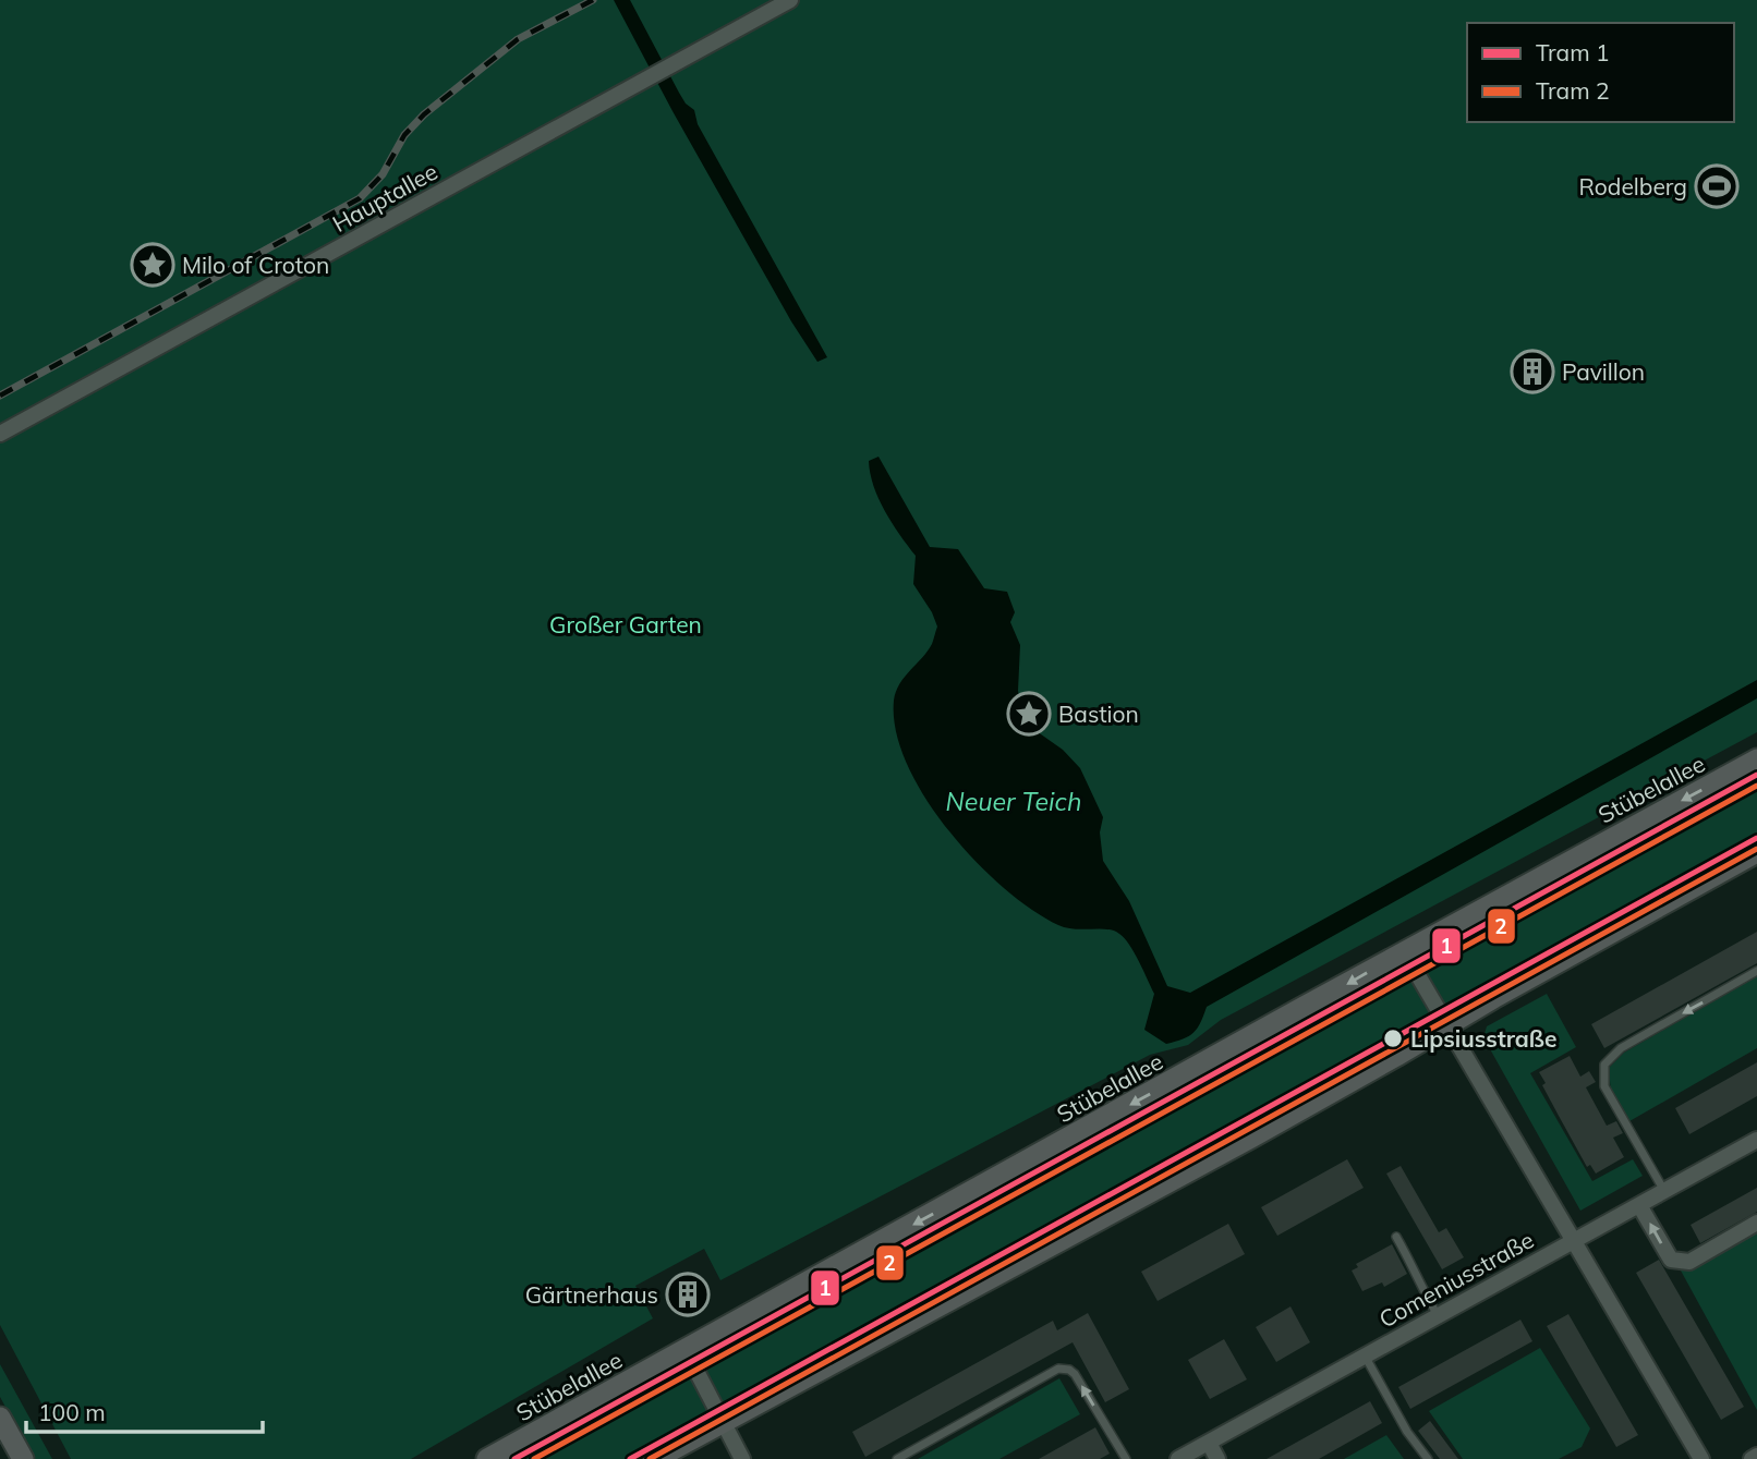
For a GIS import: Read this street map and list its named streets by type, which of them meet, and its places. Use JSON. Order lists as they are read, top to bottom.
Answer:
{
  "streets": {
    "main road": ["Stübelallee"],
    "street": ["Hauptallee", "Comeniusstraße"]
  },
  "water": ["Neuer Teich"],
  "parks": ["Großer Garten"],
  "places": {
    "sports": ["Rodelberg"],
    "place": ["Milo of Croton", "Bastion"],
    "building": ["Pavillon", "Gärtnerhaus"],
    "other": ["Lipsiusstraße"]
  },
  "lines": ["tram line 1", "tram line 2"],
  "legend": ["Tram 1", "Tram 2"],
  "scale_bar": "100 m"
}
